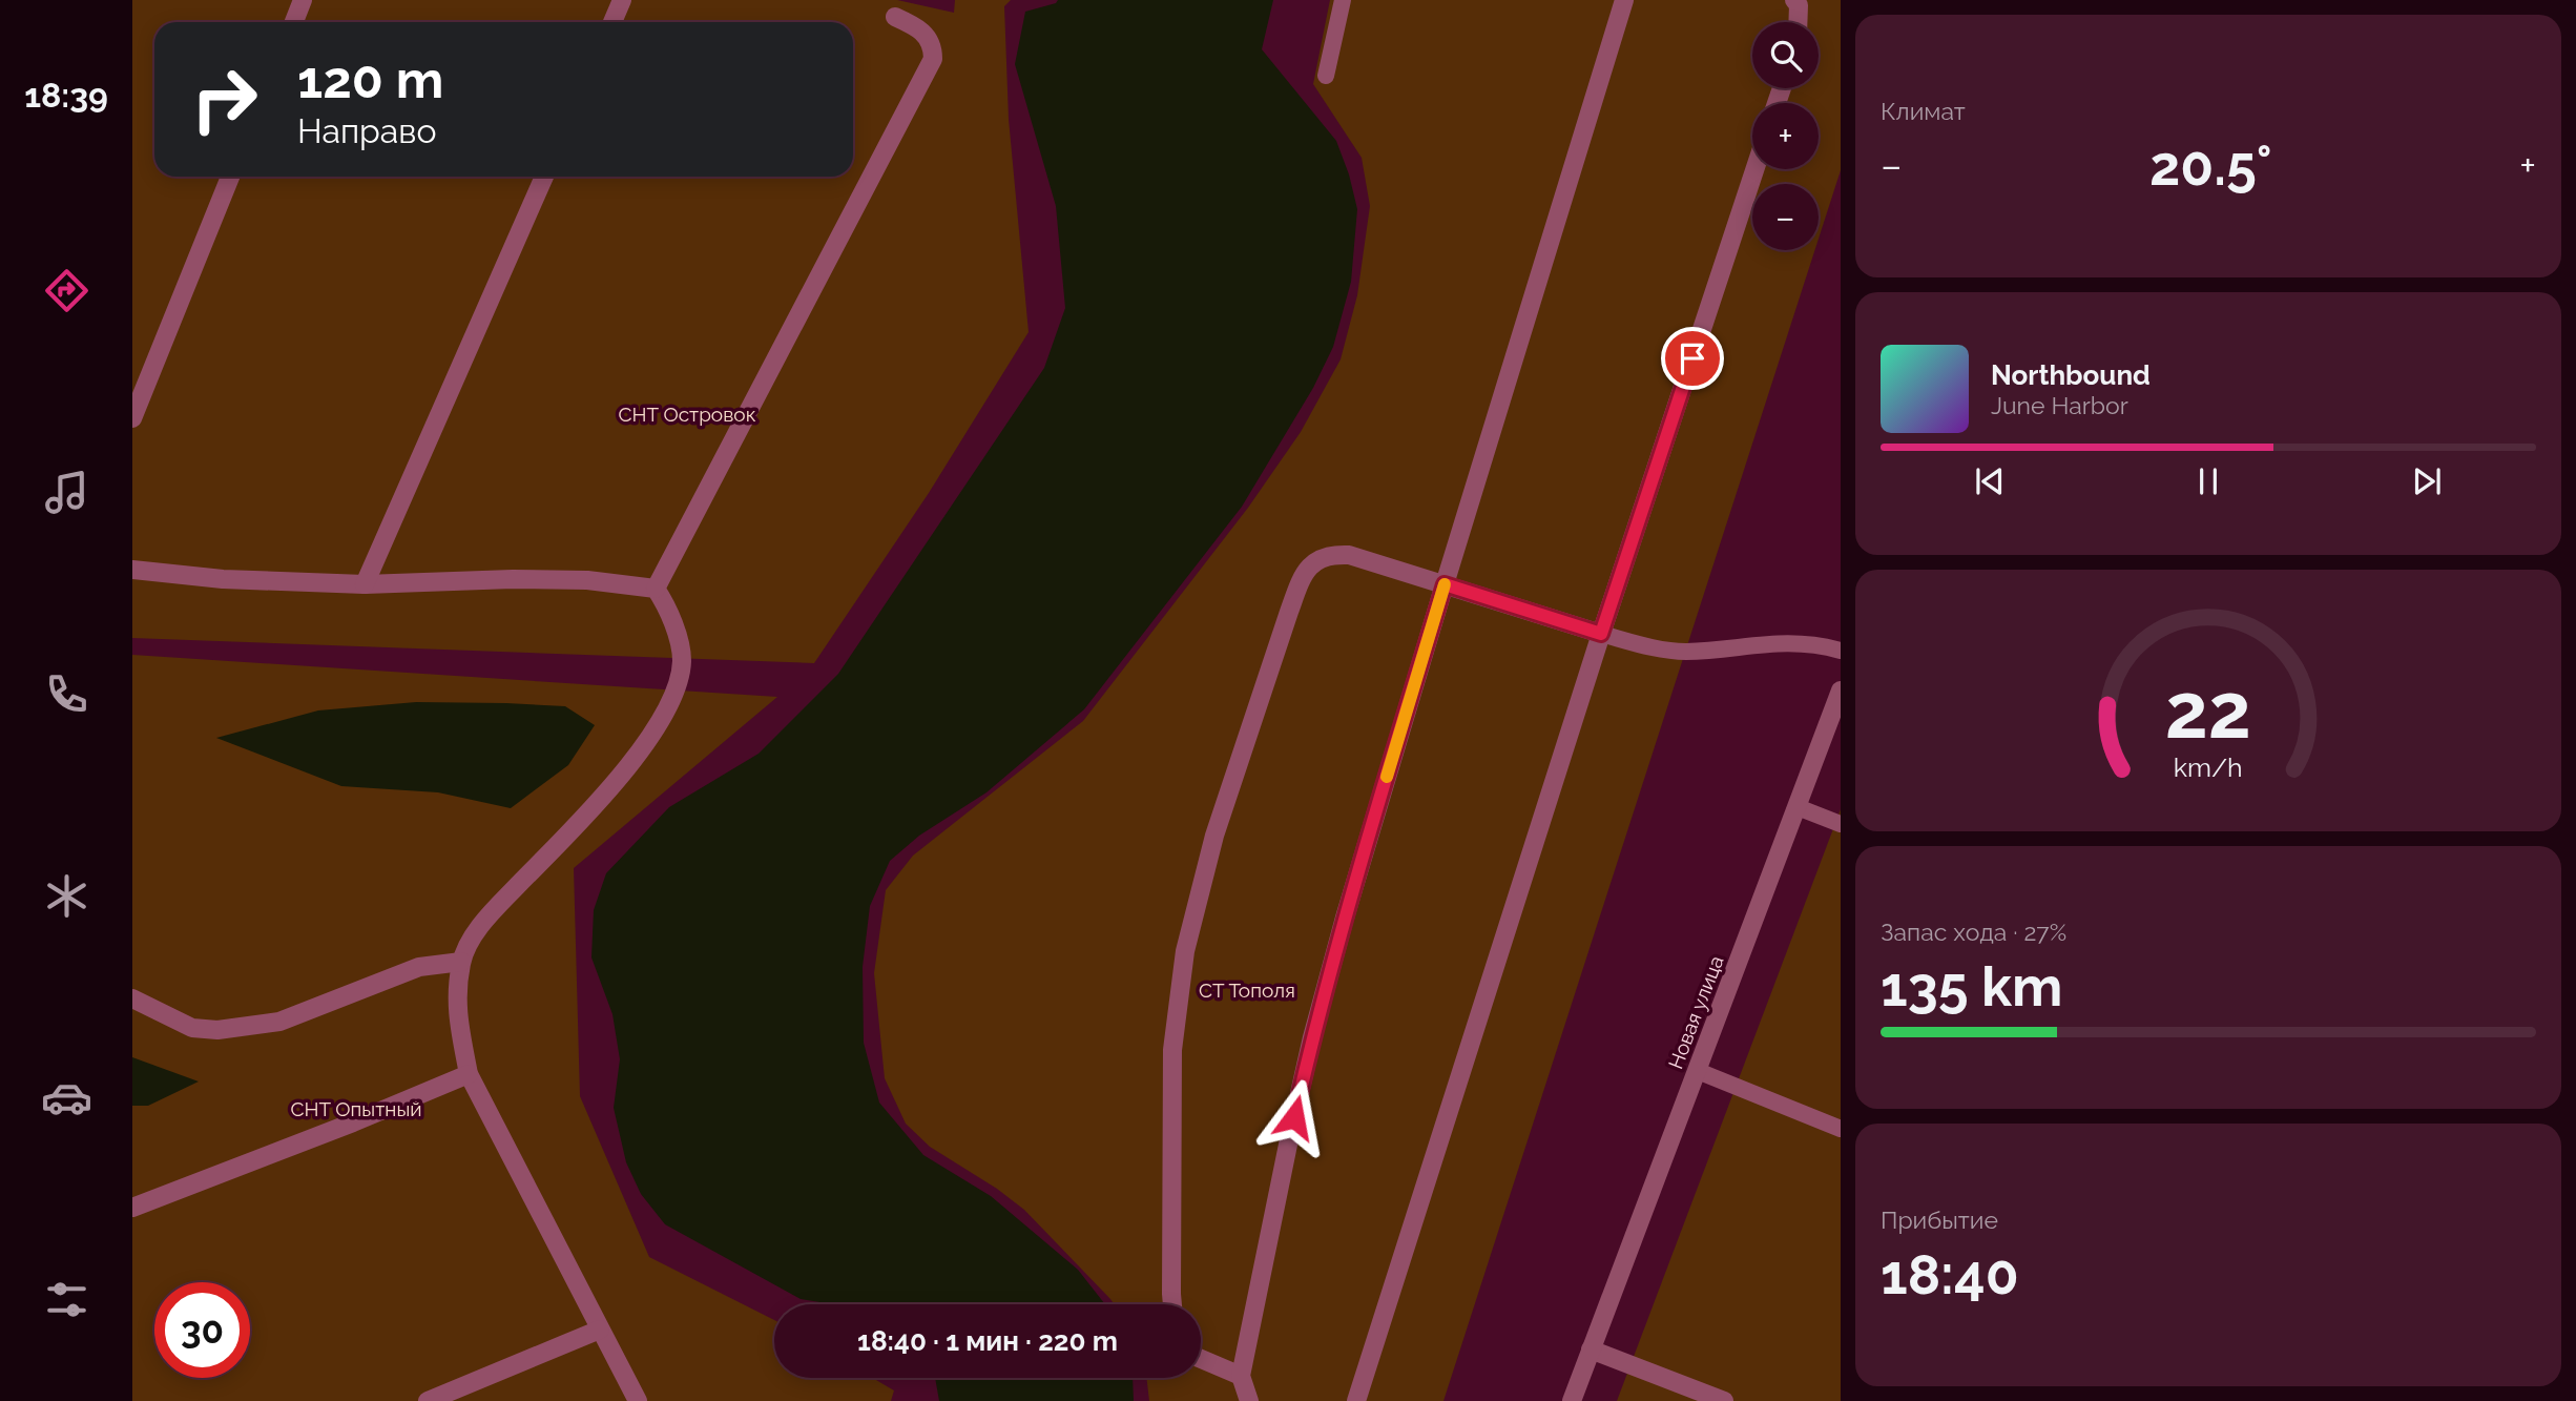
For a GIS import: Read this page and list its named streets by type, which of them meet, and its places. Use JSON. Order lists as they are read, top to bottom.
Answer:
{
  "streets": {
    "street": ["Новая улица"]
  },
  "parks": ["СНТ Островок", "СТ Тополя", "СНТ Опытный"],
  "page": {
    "tabs": "18:39",
    "tile": [
      "Климат",
      ["Запас хода · 27%", "135 km"],
      ["Прибытие", "18:40"]
    ],
    "map_buttons": ["+", "−"],
    "turn": ["120 m", "Направо"],
    "heat": ["−", "20.5°", "+"],
    "song": ["Northbound", "June Harbor"],
    "limit": "30",
    "trip": "18:40 · 1 мин · 220 m",
    "gauge": ["22", "km/h"]
  }
}
